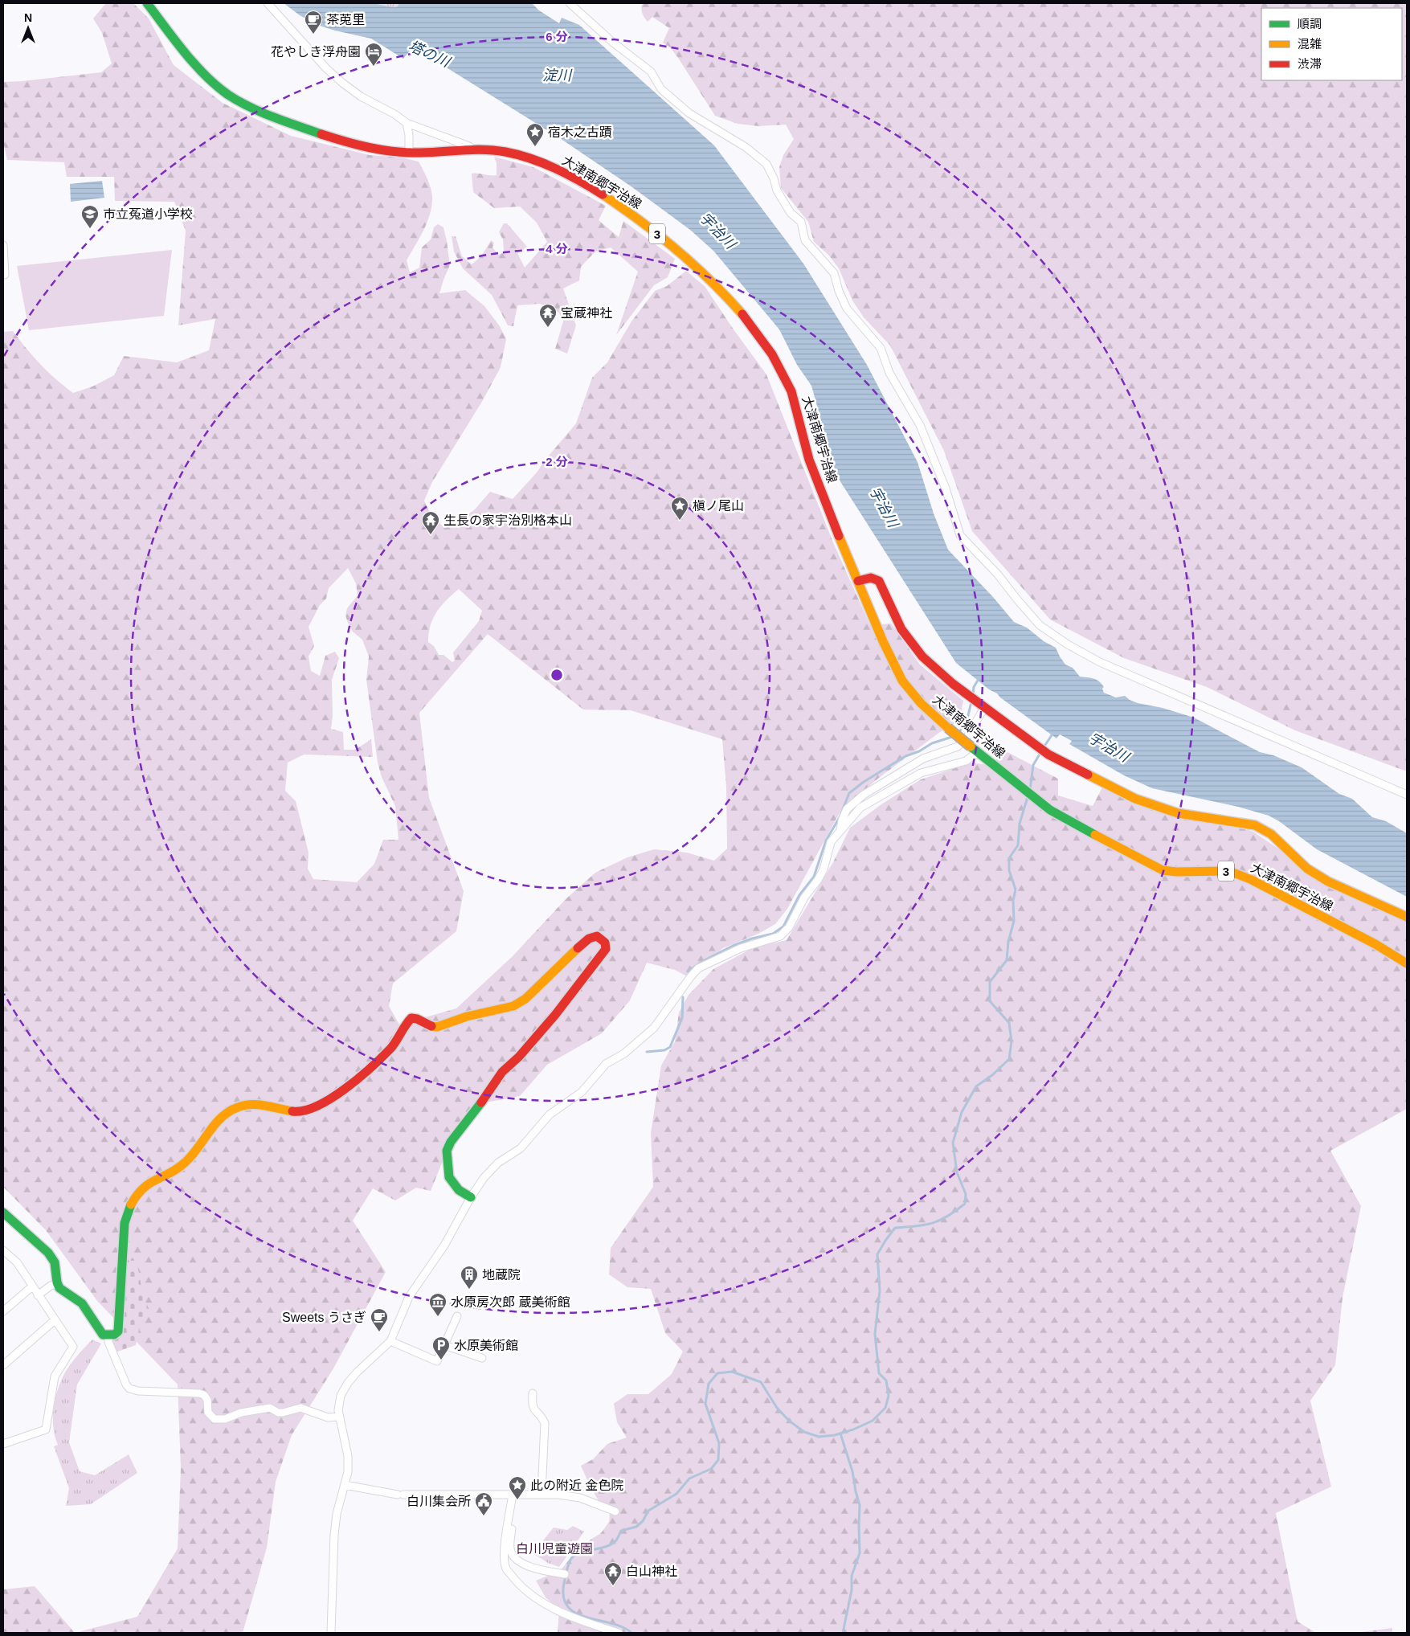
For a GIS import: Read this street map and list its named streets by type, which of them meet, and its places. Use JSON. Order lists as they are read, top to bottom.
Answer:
{
  "streets": {
    "street": ["大津南郷宇治線", "3"]
  },
  "water": ["塔の川", "淀川", "宇治川"],
  "parks": ["白川児童遊園"],
  "places": {
    "cafe": ["茶莵里", "Sweets うさぎ"],
    "hotel": ["花やしき浮舟園"],
    "place": ["宿木之古蹟", "槇ノ尾山", "此の附近 金色院"],
    "school or university": ["市立菟道小学校"],
    "temple": ["宝蔵神社", "生長の家宇治別格本山", "白山神社"],
    "building": ["地蔵院"],
    "museum": ["水原房次郎 蔵美術館"],
    "parking": ["水原美術館"],
    "public building": ["白川集会所"]
  },
  "legend": ["順調", "混雑", "渋滞"],
  "north": "top",
  "rings": ["6 分", "4 分", "2 分"]
}
